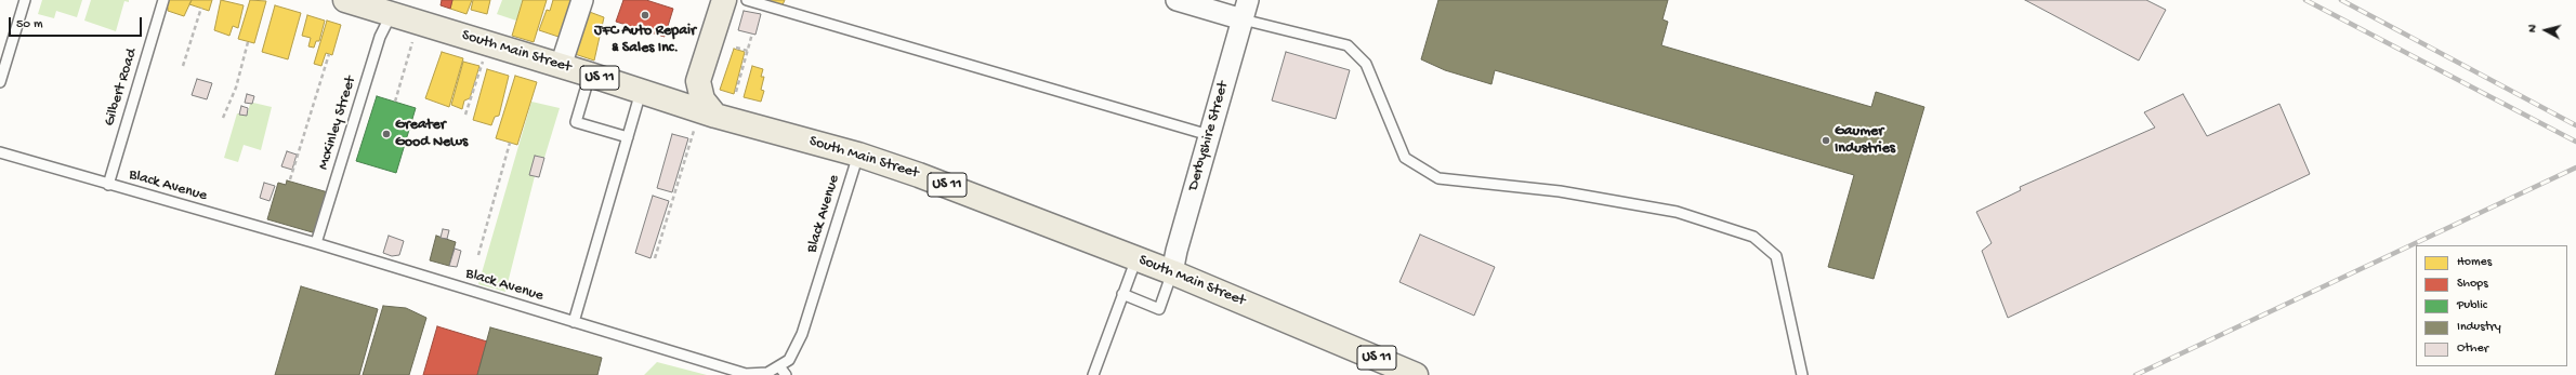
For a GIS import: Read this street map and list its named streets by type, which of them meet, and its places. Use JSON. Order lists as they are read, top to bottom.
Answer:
{
  "streets": {
    "main road": ["South Main Street", "US 11"],
    "street": ["Derbyshire Street"],
    "lane": ["Gilbert Road", "McKinley Street", "Black Avenue"]
  },
  "crossings": [
    ["South Main Street", "McKinley Street"],
    ["South Main Street", "Derbyshire Street"],
    ["South Main Street", "Black Avenue"],
    ["Gilbert Road", "Black Avenue"],
    ["McKinley Street", "Black Avenue"]
  ],
  "places": ["JFC Auto Repair & Sales Inc.", "Greater Good News", "Gaumer Industries"],
  "legend": [
    "Homes",
    "Shops",
    "Public",
    "Industry",
    "Other"
  ],
  "scale_bar": "50 m",
  "north": "left"
}
